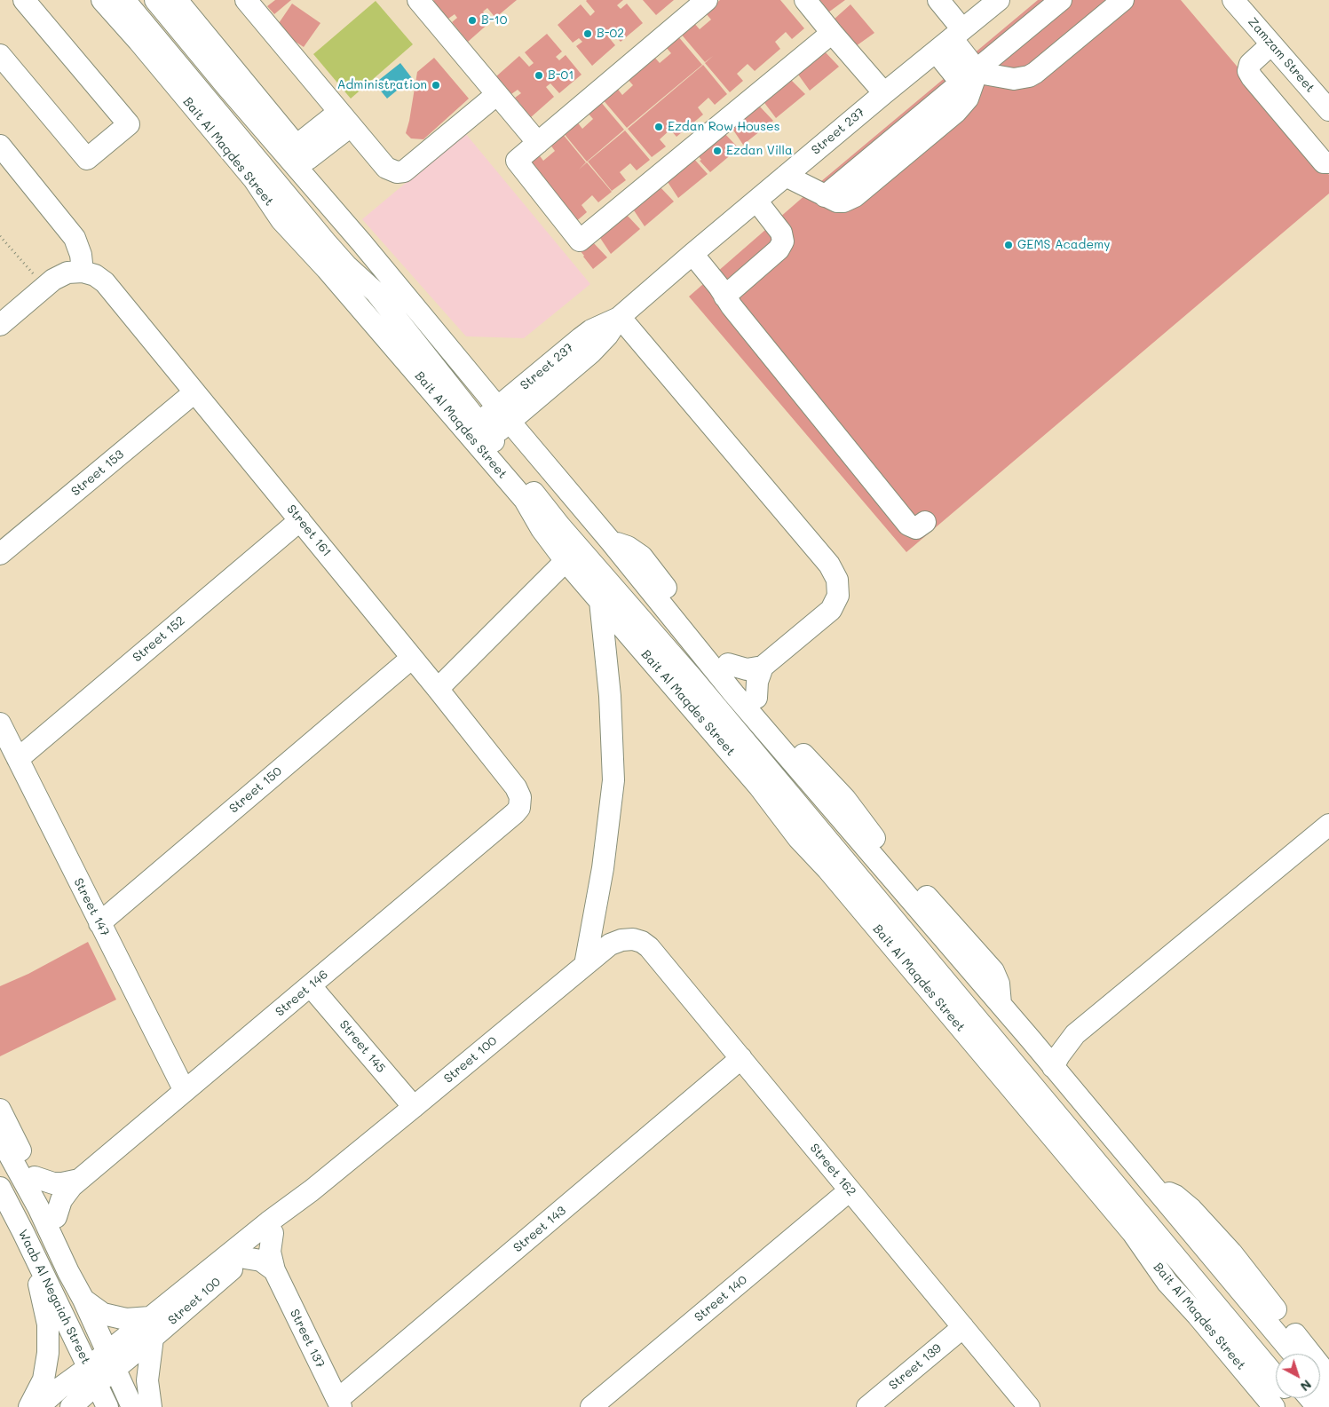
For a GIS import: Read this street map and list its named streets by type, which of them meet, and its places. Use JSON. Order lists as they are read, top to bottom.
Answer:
{
  "streets": {
    "street": [
      "Zamzam Street",
      "Street 237",
      "Bait Al Maqdes Street",
      "Street 153",
      "Street 161",
      "Street 152",
      "Street 150",
      "Street 147",
      "Street 146",
      "Street 145",
      "Street 100",
      "Street 162",
      "Street 143",
      "Waab Al Negaiah Street",
      "Street 140",
      "Street 137",
      "Street 139"
    ]
  },
  "crossings": [
    ["Street 237", "Bait Al Maqdes Street"],
    ["Street 153", "Street 161"],
    ["Street 161", "Street 152"],
    ["Street 161", "Street 150"],
    ["Street 161", "Street 146"],
    ["Street 152", "Street 147"],
    ["Street 150", "Street 147"],
    ["Street 147", "Street 146"],
    ["Street 146", "Street 145"],
    ["Street 146", "Waab Al Negaiah Street"],
    ["Street 145", "Street 100"],
    ["Street 100", "Street 162"],
    ["Street 100", "Waab Al Negaiah Street"],
    ["Street 100", "Street 137"],
    ["Street 162", "Street 143"],
    ["Street 162", "Street 140"],
    ["Street 162", "Street 139"],
    ["Street 143", "Street 137"]
  ],
  "places": [
    "B-10",
    "B-02",
    "B-01",
    "Administration",
    "Ezdan Row Houses",
    "Ezdan Villa",
    "GEMS Academy"
  ],
  "north": "bottom right"
}
